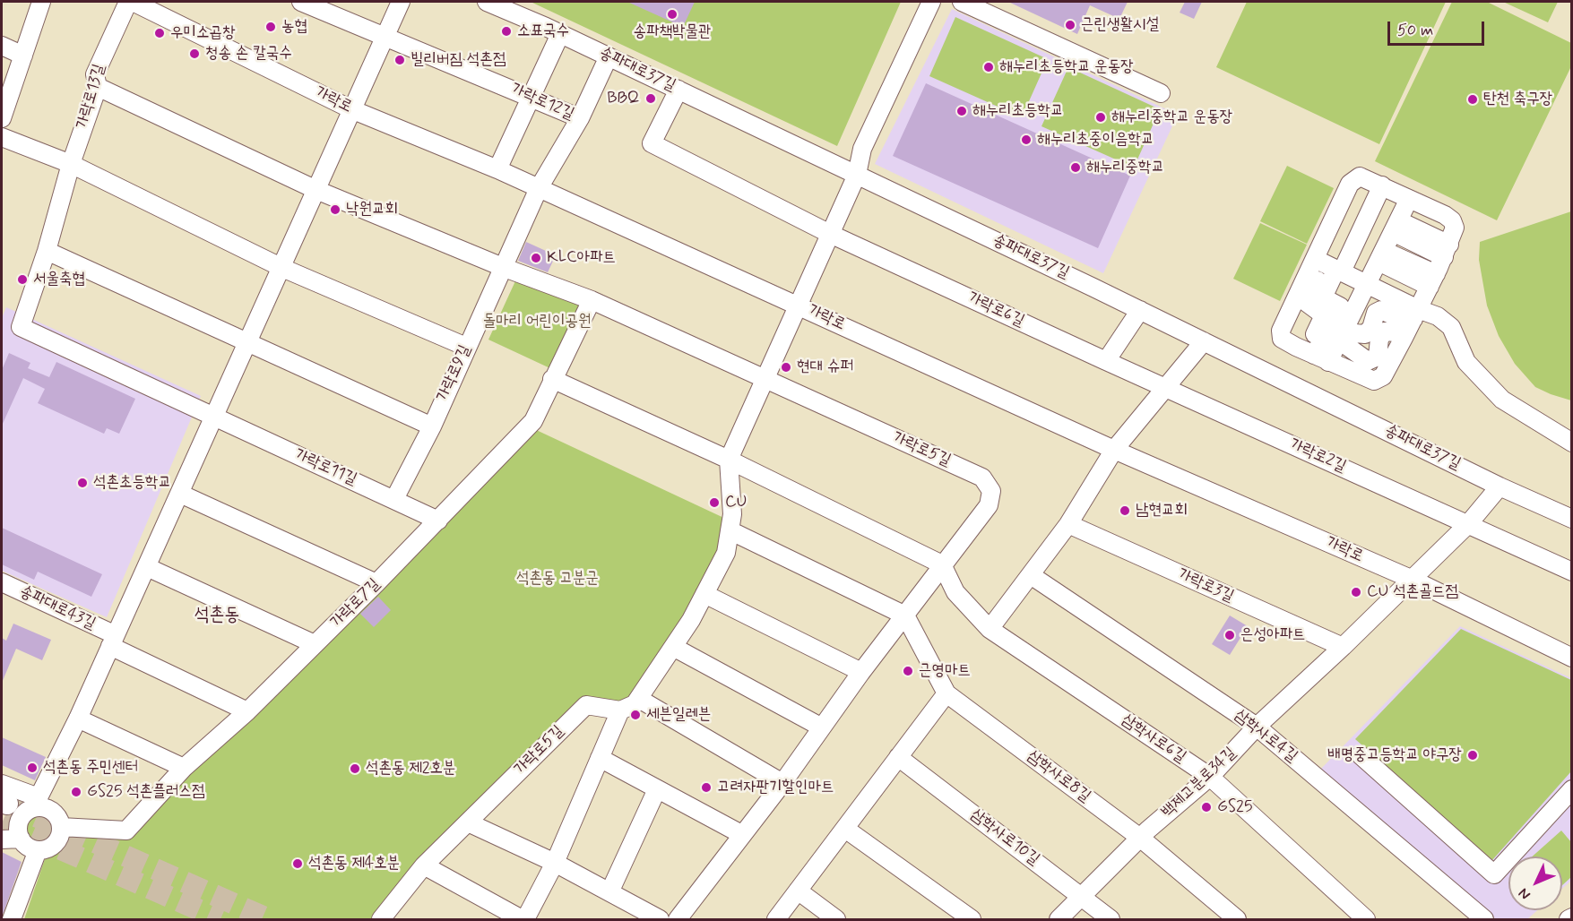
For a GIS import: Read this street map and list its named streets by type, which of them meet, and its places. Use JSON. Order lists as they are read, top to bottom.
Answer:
{
  "streets": {
    "street": [
      "송파대로37길",
      "가락로13길",
      "가락로",
      "가락로12길",
      "가락로6길",
      "가락로9길",
      "가락로5길",
      "가락로2길",
      "가락로11길",
      "가락로3길",
      "가락로7길",
      "송파대로43길",
      "삼학사로4길",
      "삼학사로6길",
      "삼학사로8길",
      "백제고분로34길",
      "삼학사로10길"
    ]
  },
  "crossings": [
    ["송파대로37길", "가락로6길"],
    ["가락로13길", "가락로11길"],
    ["가락로", "가락로9길"],
    ["가락로", "백제고분로34길"],
    ["가락로6길", "가락로2길"],
    ["가락로9길", "가락로5길"],
    ["가락로9길", "가락로11길"],
    ["가락로5길", "가락로7길"],
    ["가락로5길", "삼학사로6길"],
    ["가락로5길", "삼학사로8길"],
    ["가락로11길", "가락로7길"],
    ["가락로3길", "백제고분로34길"],
    ["삼학사로4길", "백제고분로34길"],
    ["삼학사로6길", "백제고분로34길"],
    ["삼학사로8길", "백제고분로34길"],
    ["백제고분로34길", "삼학사로10길"]
  ],
  "districts": ["석촌동"],
  "parks": ["돌마리 어린이공원", "석촌동 고분군"],
  "places": [
    "송파책박물관",
    "근린생활시설",
    "농협",
    "소표국수",
    "우미소곱창",
    "청송 손 칼국수",
    "빌리버짐 석촌점",
    "해누리초등학교 운동장",
    "BBQ",
    "탄천 축구장",
    "해누리초등학교",
    "해누리중학교 운동장",
    "해누리초중이음학교",
    "해누리중학교",
    "낙원교회",
    "KLC아파트",
    "서울축협",
    "현대 슈퍼",
    "석촌초등학교",
    "CU",
    "남현교회",
    "CU 석촌골드점",
    "은성아파트",
    "근영마트",
    "세븐일레븐",
    "배명중고등학교 야구장",
    "석촌동 주민센터",
    "석촌동 제2호분",
    "고려자판기할인마트",
    "GS25 석촌플러스점",
    "GS25",
    "석촌동 제4호분"
  ],
  "scale_bar": "50 m",
  "north": "bottom left"
}
